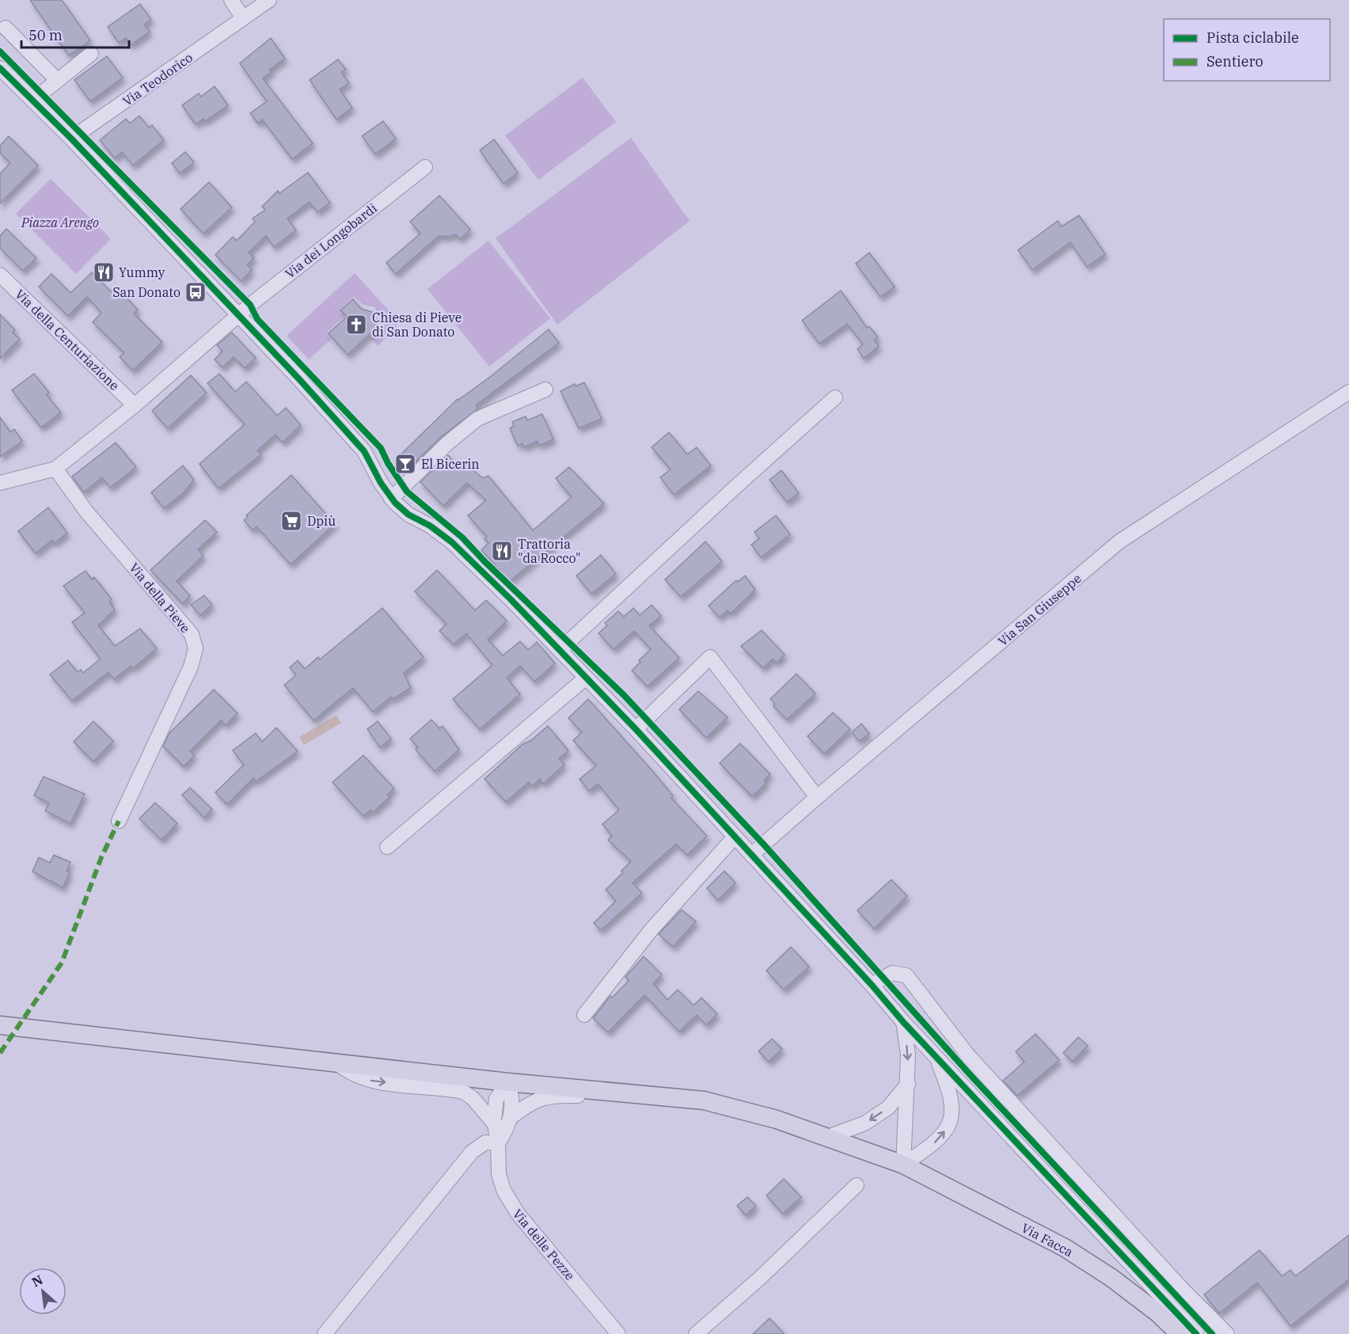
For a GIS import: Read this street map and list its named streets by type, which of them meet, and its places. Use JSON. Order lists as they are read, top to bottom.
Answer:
{
  "streets": {
    "main road": ["Via Facca"],
    "street": [
      "Via Teodorico",
      "Via dei Longobardi",
      "Via della Centuriazione",
      "Via della Pieve",
      "Via San Giuseppe",
      "Via delle Pezze"
    ]
  },
  "parks": ["Piazza Arengo"],
  "places": {
    "restaurant": ["Yummy", "Trattoria \"da Rocco\""],
    "bus stop": ["San Donato"],
    "church": ["Chiesa di Pieve di San Donato"],
    "bar": ["El Bicerin"],
    "supermarket": ["Dpiù"]
  },
  "legend": ["Pista ciclabile", "Sentiero"],
  "scale_bar": "50 m",
  "north": "top left"
}
